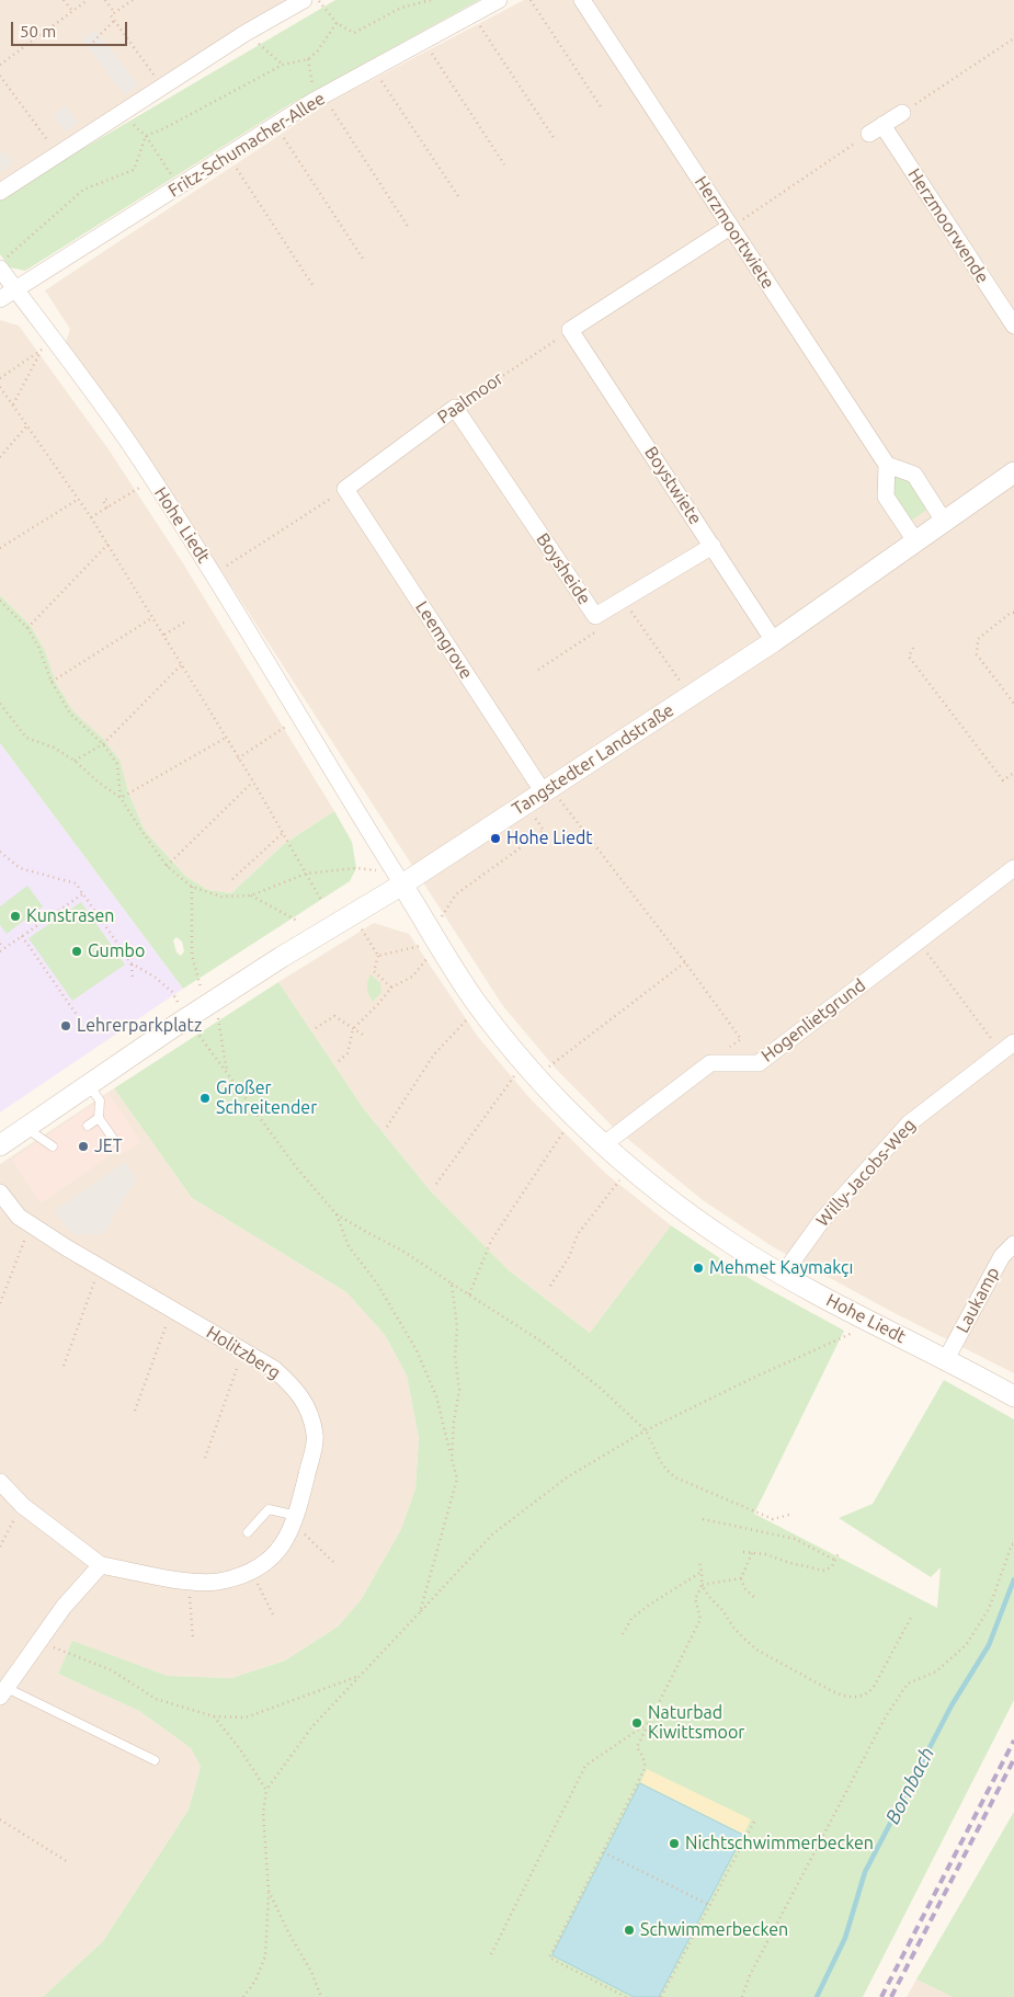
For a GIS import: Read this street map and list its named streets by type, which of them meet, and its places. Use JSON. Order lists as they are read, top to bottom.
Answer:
{
  "streets": {
    "street": [
      "Fritz-Schumacher-Allee",
      "Herzmoorwende",
      "Herzmoortwiete",
      "Paalmoor",
      "Boystwiete",
      "Hohe Liedt",
      "Boysheide",
      "Leemgrove",
      "Tangstedter Landstraße",
      "Hogenlietgrund",
      "Willy-Jacobs-Weg",
      "Laukamp",
      "Holitzberg"
    ]
  },
  "crossings": [
    ["Fritz-Schumacher-Allee", "Hohe Liedt"],
    ["Paalmoor", "Boystwiete"],
    ["Paalmoor", "Boysheide"],
    ["Paalmoor", "Leemgrove"],
    ["Boystwiete", "Boysheide"],
    ["Boystwiete", "Tangstedter Landstraße"],
    ["Hohe Liedt", "Tangstedter Landstraße"],
    ["Hohe Liedt", "Willy-Jacobs-Weg"],
    ["Hohe Liedt", "Laukamp"],
    ["Leemgrove", "Tangstedter Landstraße"]
  ],
  "water": ["Bornbach"],
  "places": [
    "Hohe Liedt",
    "Kunstrasen",
    "Gumbo",
    "Lehrerparkplatz",
    "Großer Schreitender",
    "JET",
    "Mehmet Kaymakçı",
    "Naturbad Kiwittsmoor",
    "Nichtschwimmerbecken",
    "Schwimmerbecken"
  ],
  "scale_bar": "50 m"
}
